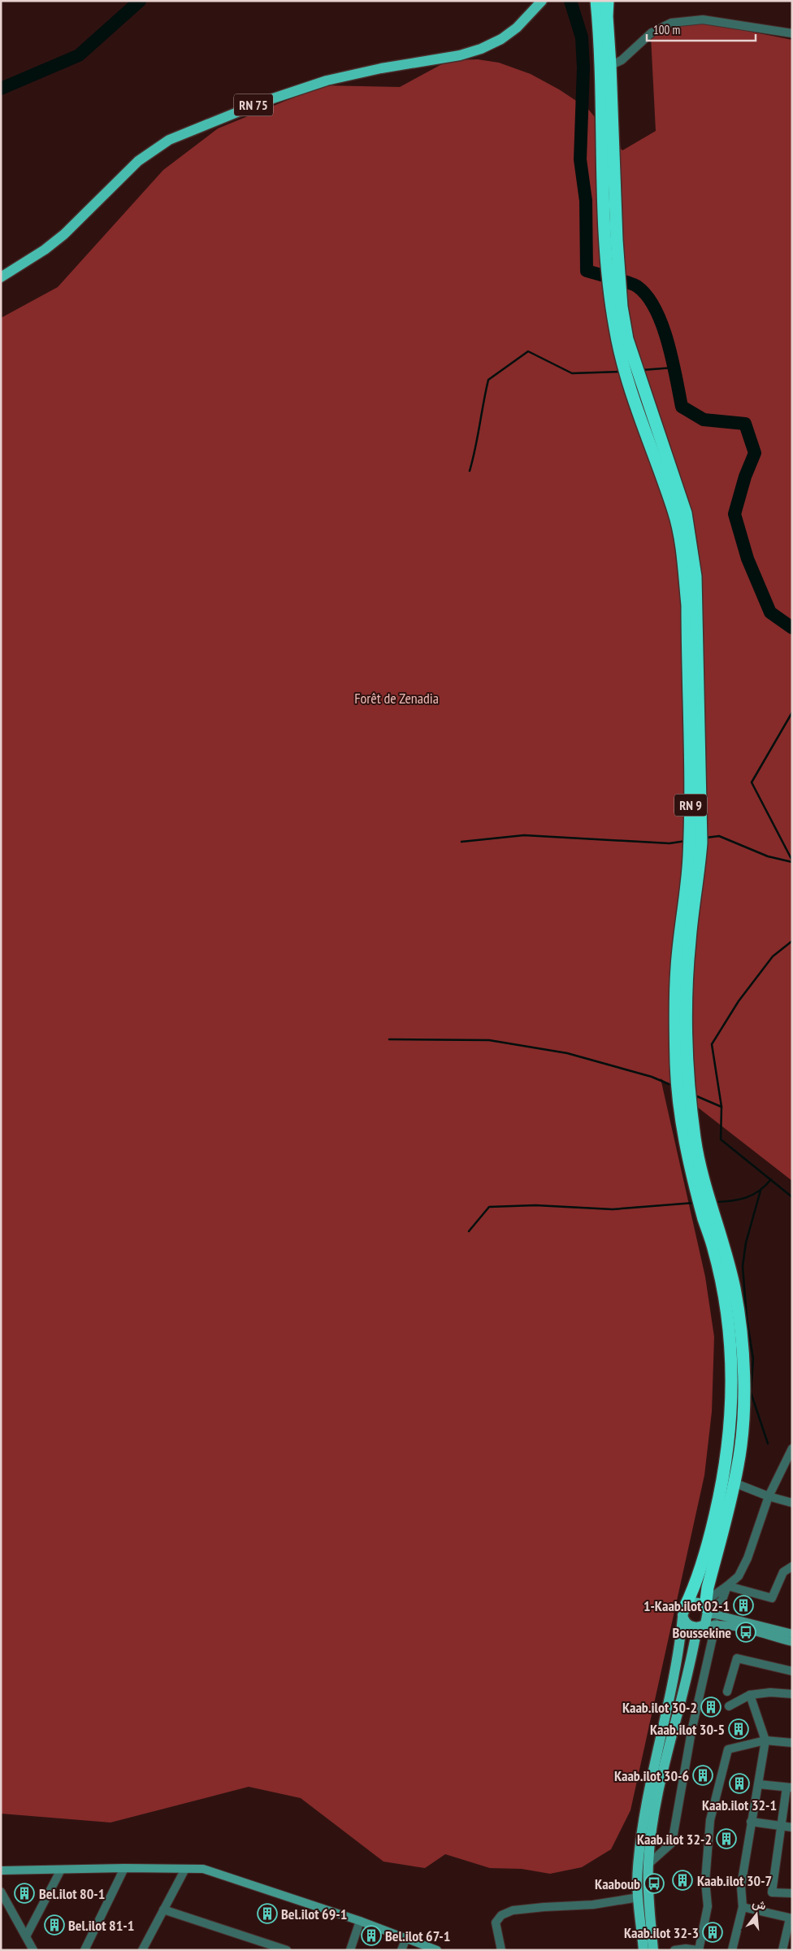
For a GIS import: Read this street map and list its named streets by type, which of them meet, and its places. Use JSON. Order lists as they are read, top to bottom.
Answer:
{
  "streets": {
    "highway": ["RN 9"],
    "main road": ["RN 75"]
  },
  "parks": ["Forêt de Zenadia"],
  "places": {
    "building": [
      "1-Kaab.ilot 02-1",
      "Kaab.ilot 30-2",
      "Kaab.ilot 30-5",
      "Kaab.ilot 30-6",
      "Kaab.ilot 32-1",
      "Kaab.ilot 32-2",
      "Kaab.ilot 30-7",
      "Bel.ilot 80-1",
      "Bel.ilot 69-1",
      "Bel.ilot 81-1",
      "Kaab.ilot 32-3",
      "Bel.ilot 67-1"
    ],
    "bus stop": ["Boussekine", "Kaaboub"]
  },
  "scale_bar": "100 m",
  "north": "top"
}
